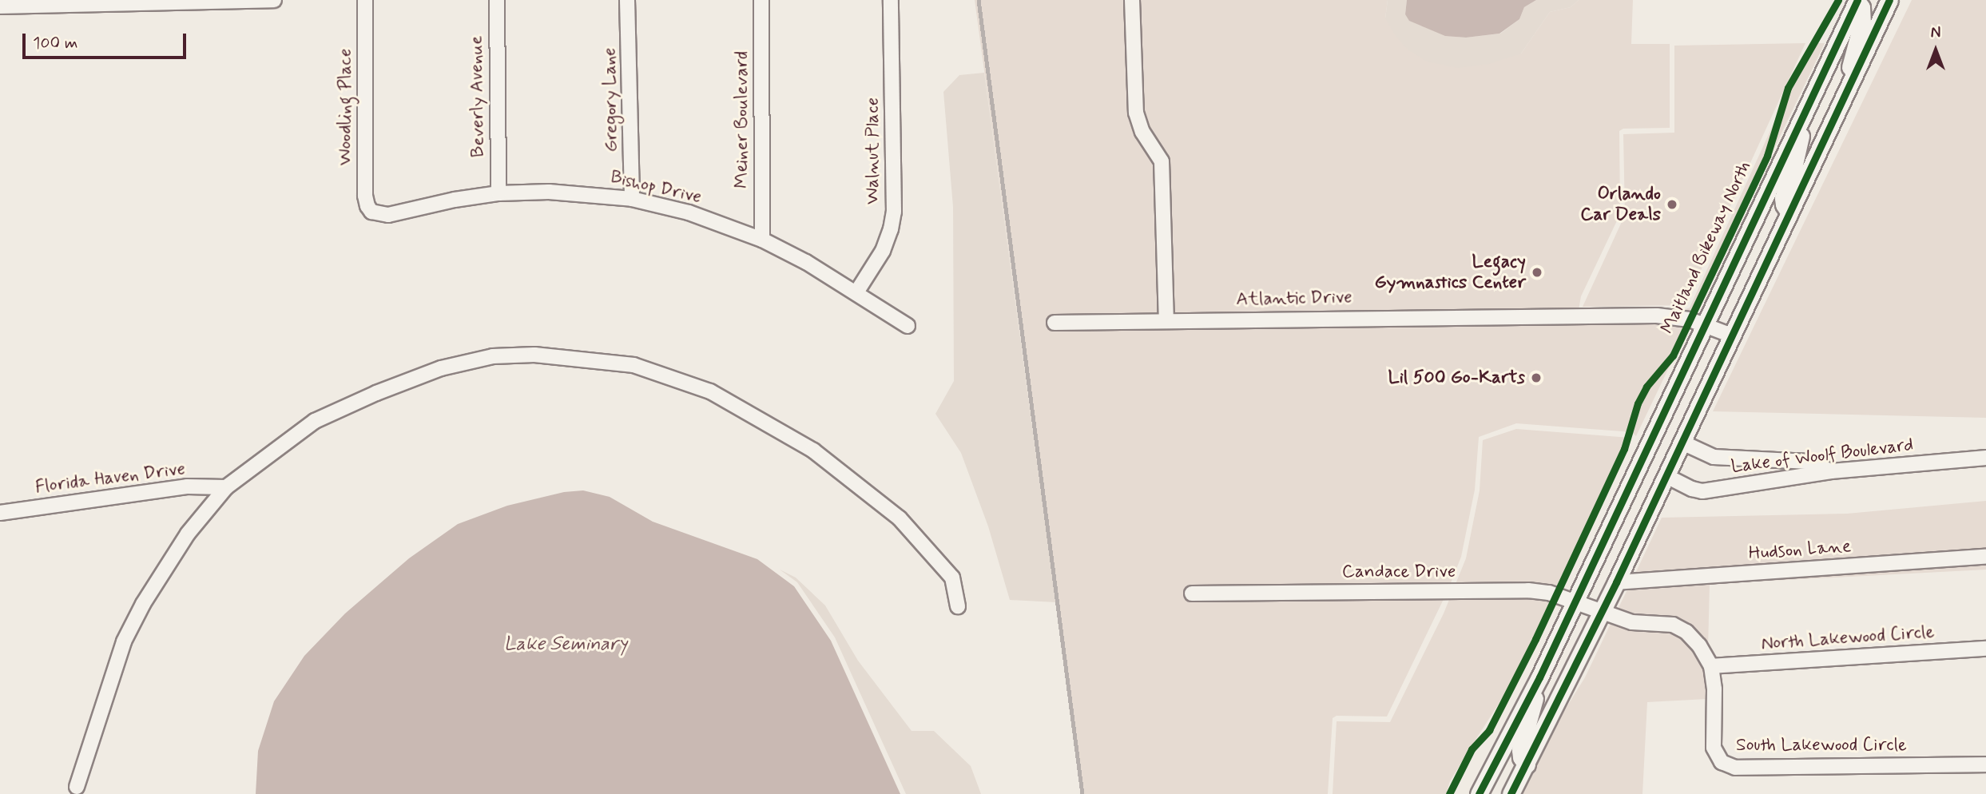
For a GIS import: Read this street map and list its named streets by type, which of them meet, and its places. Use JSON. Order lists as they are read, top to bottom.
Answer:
{
  "streets": {
    "street": [
      "Beverly Avenue",
      "Gregory Lane",
      "Woodling Place",
      "Meiner Boulevard",
      "Walnut Place",
      "Bishop Drive",
      "Atlantic Drive",
      "Lake of Woolf Boulevard",
      "Florida Haven Drive",
      "Hudson Lane",
      "Candace Drive",
      "North Lakewood Circle",
      "South Lakewood Circle"
    ],
    "cycle path": ["Maitland Bikeway North"]
  },
  "crossings": [
    ["Beverly Avenue", "Bishop Drive"],
    ["Gregory Lane", "Bishop Drive"],
    ["Woodling Place", "Bishop Drive"],
    ["Meiner Boulevard", "Bishop Drive"],
    ["Walnut Place", "Bishop Drive"],
    ["Candace Drive", "North Lakewood Circle"],
    ["Candace Drive", "South Lakewood Circle"],
    ["North Lakewood Circle", "South Lakewood Circle"]
  ],
  "water": ["Lake Seminary"],
  "places": ["Orlando Car Deals", "Legacy Gymnastics Center", "Lil 500 Go-Karts"],
  "scale_bar": "100 m",
  "north": "top"
}
